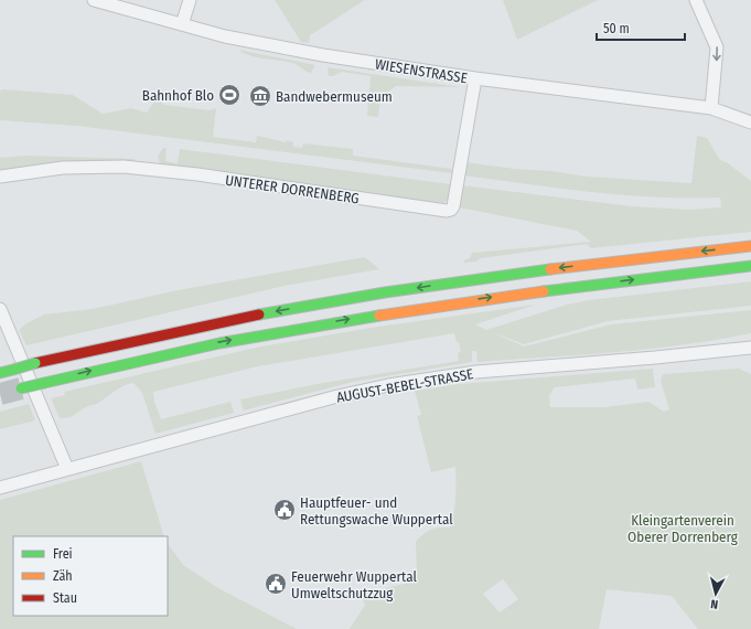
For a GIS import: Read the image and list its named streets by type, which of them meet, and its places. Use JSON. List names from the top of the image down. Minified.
{"streets":{"street":["WIESENSTRASSE","UNTERER DORRENBERG","AUGUST-BEBEL-STRASSE"]},"crossings":[["WIESENSTRASSE","UNTERER DORRENBERG"]],"parks":["Kleingartenverein Oberer Dorrenberg"],"places":{"sports":["Bahnhof Blo"],"museum":["Bandwebermuseum"],"public building":["Hauptfeuer- und Rettungswache Wuppertal","Feuerwehr Wuppertal Umweltschutzzug"]},"legend":["Frei","Zäh","Stau"],"scale_bar":"50 m","north":"bottom"}
